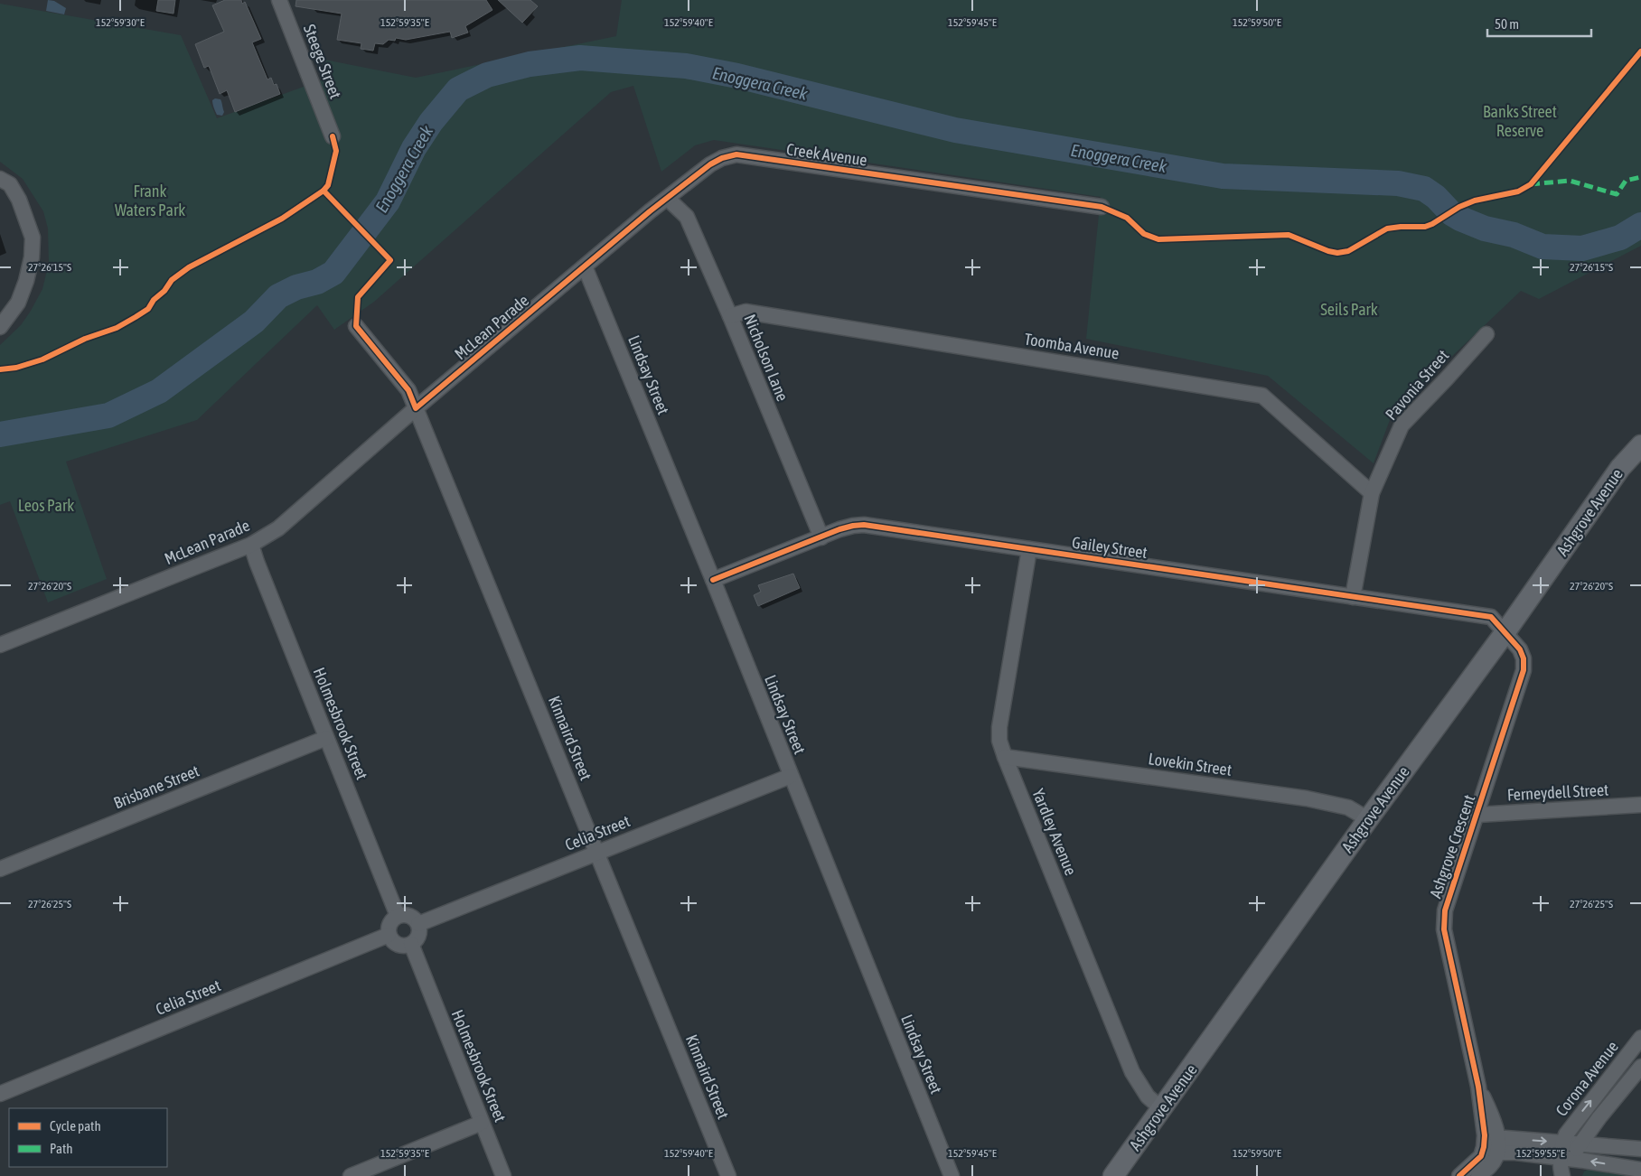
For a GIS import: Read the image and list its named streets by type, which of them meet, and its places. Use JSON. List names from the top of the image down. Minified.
{"streets":{"main road":["Ashgrove Avenue"],"street":["Steege Street","Creek Avenue","McLean Parade","Toomba Avenue","Nicholson Lane","Lindsay Street","Pavonia Street","Gailey Street","Holmesbrook Street","Kinnaird Street","Lovekin Street","Brisbane Street","Ferneydell Street","Yardley Avenue","Celia Street","Ashgrove Crescent","Corona Avenue"]},"crossings":[["Creek Avenue","McLean Parade"],["Creek Avenue","Nicholson Lane"],["Creek Avenue","Lindsay Street"],["McLean Parade","Lindsay Street"],["McLean Parade","Holmesbrook Street"],["McLean Parade","Kinnaird Street"],["Toomba Avenue","Nicholson Lane"],["Toomba Avenue","Pavonia Street"],["Nicholson Lane","Gailey Street"],["Lindsay Street","Gailey Street"],["Lindsay Street","Celia Street"],["Pavonia Street","Gailey Street"],["Ashgrove Avenue","Gailey Street"],["Ashgrove Avenue","Lovekin Street"],["Ashgrove Avenue","Yardley Avenue"],["Ashgrove Avenue","Ashgrove Crescent"],["Gailey Street","Yardley Avenue"],["Gailey Street","Ashgrove Crescent"],["Holmesbrook Street","Brisbane Street"],["Holmesbrook Street","Celia Street"],["Kinnaird Street","Celia Street"],["Lovekin Street","Yardley Avenue"],["Ferneydell Street","Ashgrove Crescent"],["Ashgrove Crescent","Corona Avenue"]],"water":["Enoggera Creek"],"parks":["Banks Street Reserve","Frank Waters Park","Seils Park","Leos Park"],"legend":["Cycle path","Path"],"scale_bar":"50 m","coordinates":["152°59'30\"E","152°59'35\"E","152°59'40\"E","152°59'45\"E","152°59'50\"E","27°26'15\"S","27°26'20\"S","27°26'25\"S","152°59'55\"E"]}
